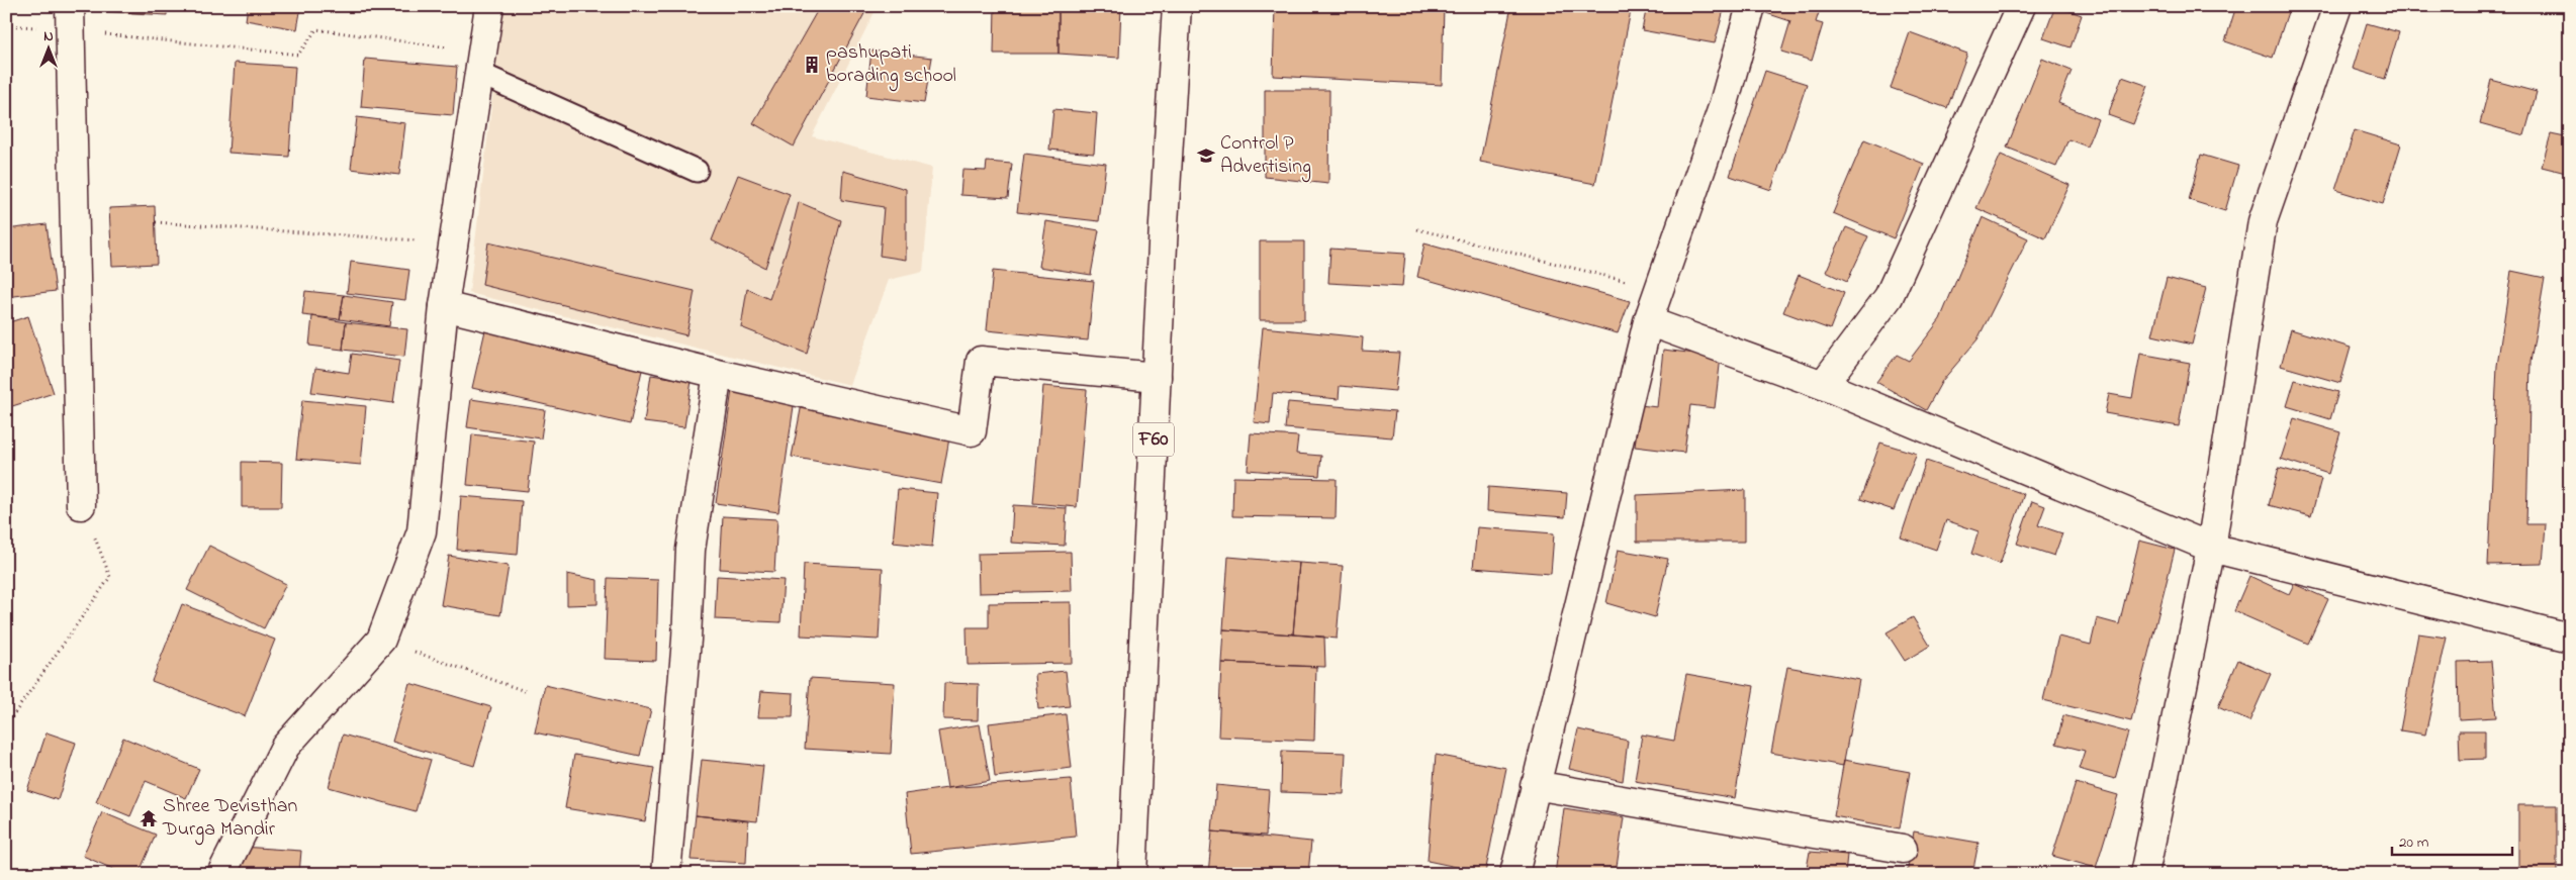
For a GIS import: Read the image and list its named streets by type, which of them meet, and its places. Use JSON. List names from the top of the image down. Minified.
{"streets":{"street":["F60"]},"places":{"building":["pashupati borading school"],"school or university":["Control P Advertising"],"temple":["Shree Devisthan Durga Mandir"]},"scale_bar":"20 m","north":"top"}
